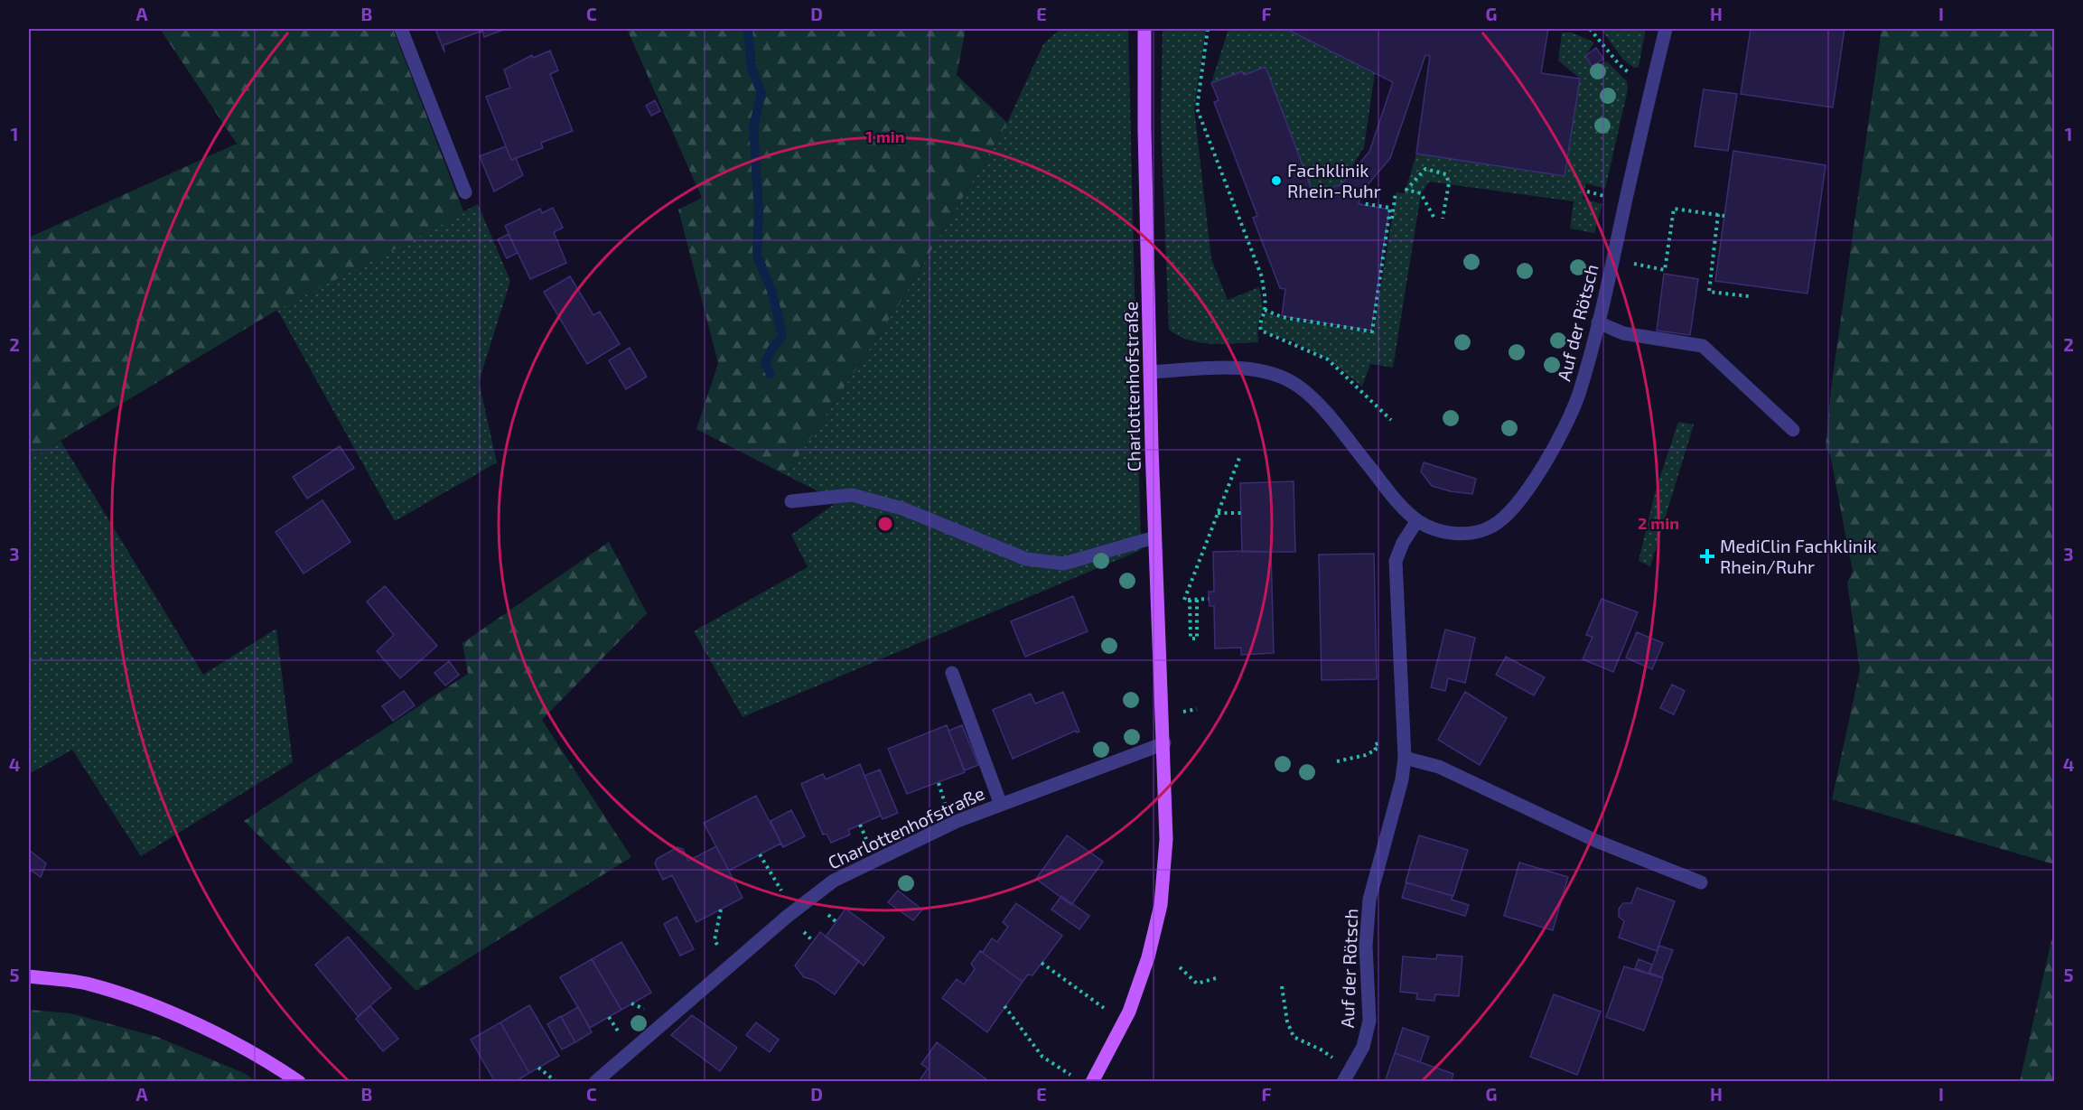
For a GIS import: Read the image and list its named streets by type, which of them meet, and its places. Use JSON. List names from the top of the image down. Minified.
{"streets":{"main road":["Charlottenhofstraße"],"street":["Auf der Rötsch"]},"crossings":[["Auf der Rötsch","Charlottenhofstraße"]],"places":{"other":["Fachklinik Rhein-Ruhr"],"health":["MediClin Fachklinik Rhein/Ruhr"]},"grid":{"columns":["A","B","C","D","E","F","G","H","I"],"rows":["1","2","3","4","5"]},"rings":["1 min","2 min"]}
